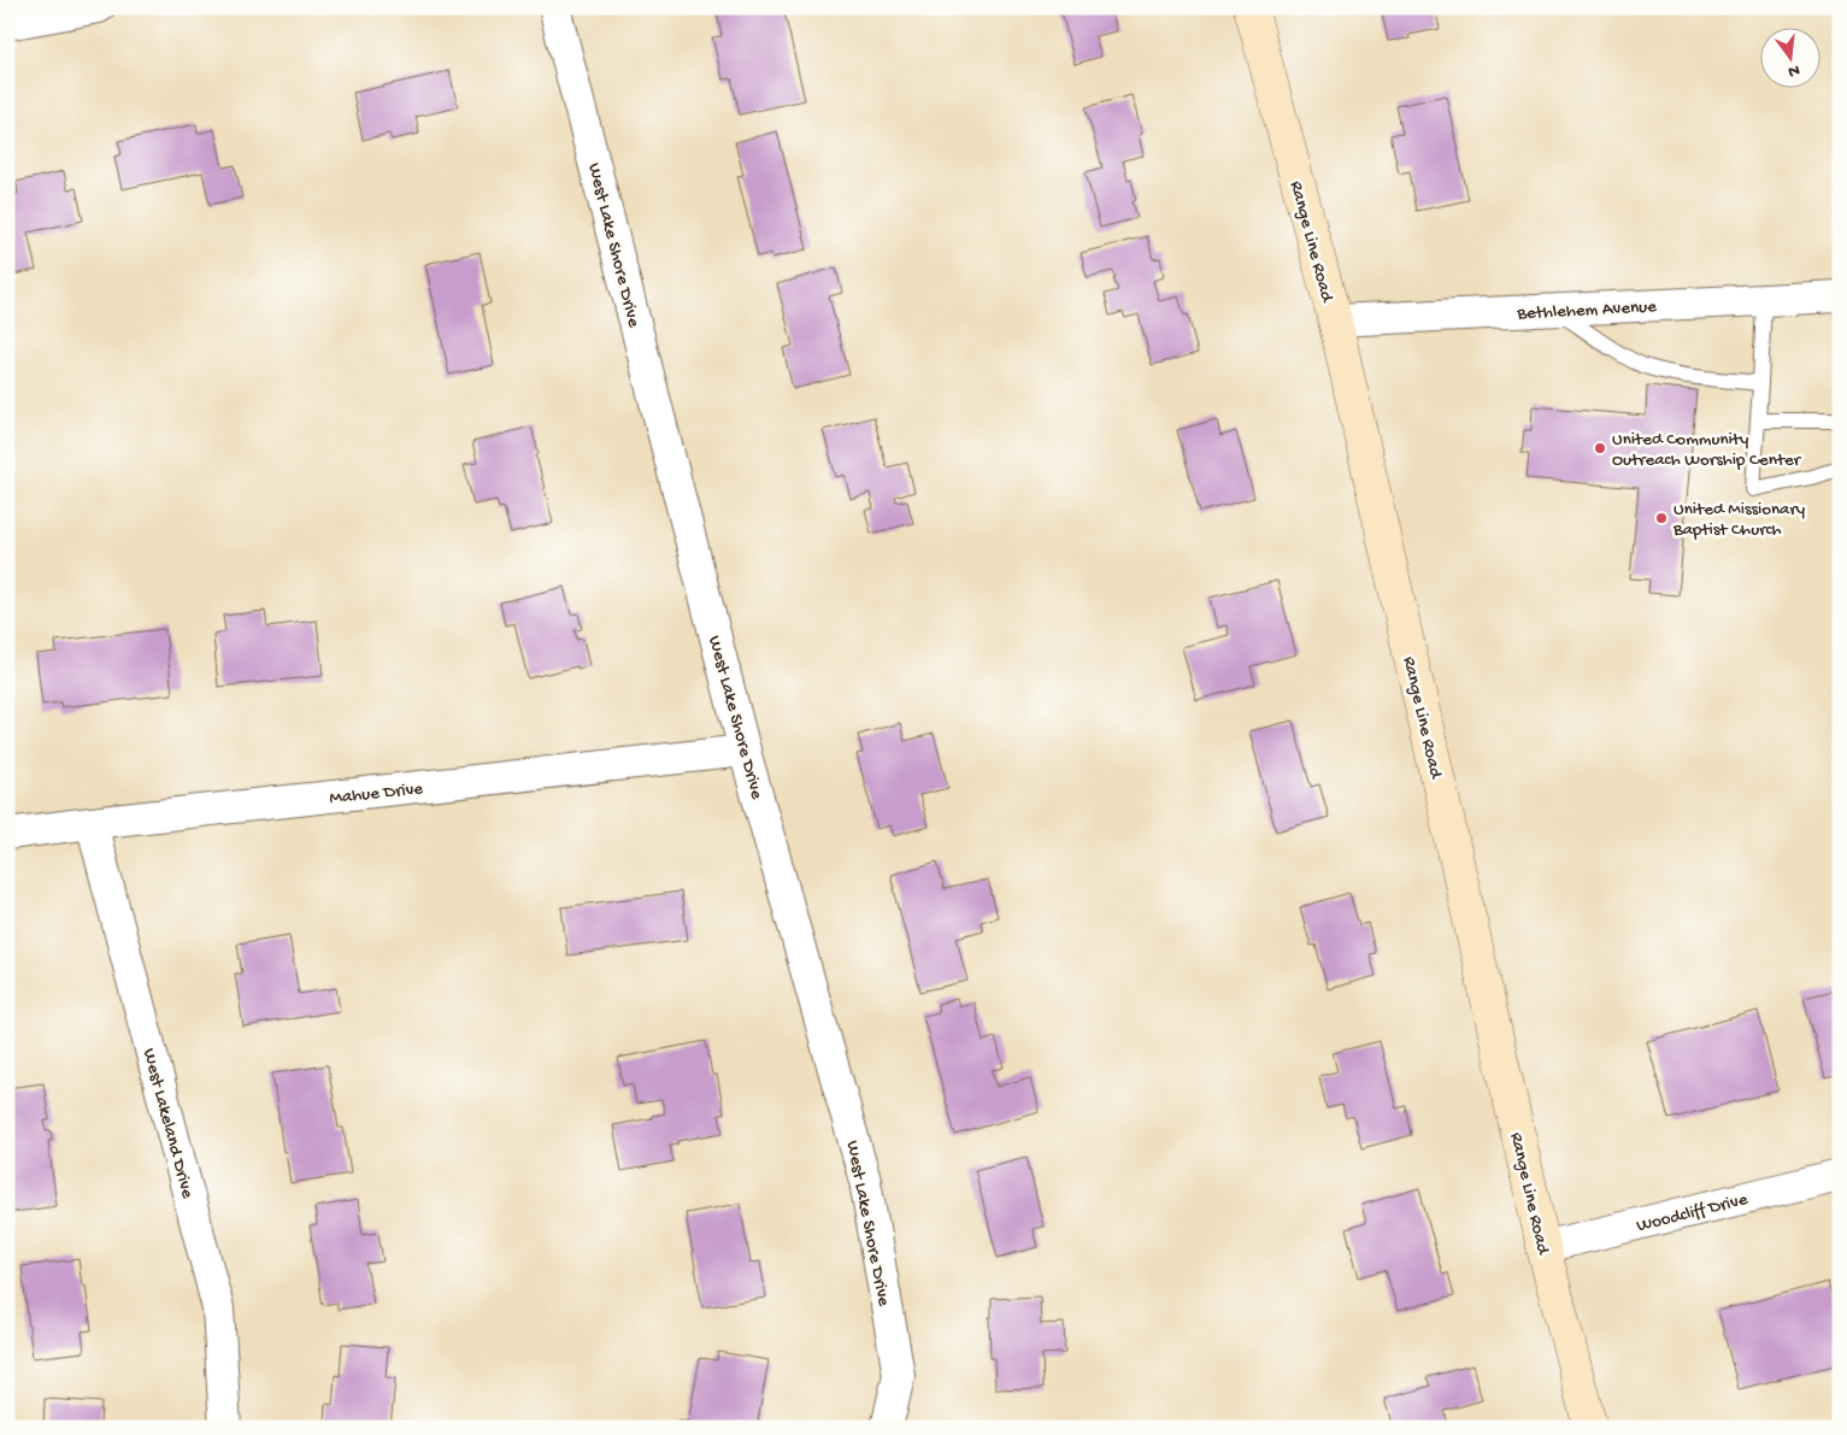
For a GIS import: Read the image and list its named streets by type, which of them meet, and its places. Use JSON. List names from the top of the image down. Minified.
{"streets":{"main road":["Range Line Road"],"street":["West Lake Shore Drive","Bethlehem Avenue","Mahue Drive","West Lakeland Drive","Woodcliff Drive"]},"crossings":[["Range Line Road","Bethlehem Avenue"],["Range Line Road","Woodcliff Drive"],["West Lake Shore Drive","Mahue Drive"],["Mahue Drive","West Lakeland Drive"]],"places":["United Community Outreach Worship Center","United Missionary Baptist Church"],"north":"bottom"}
